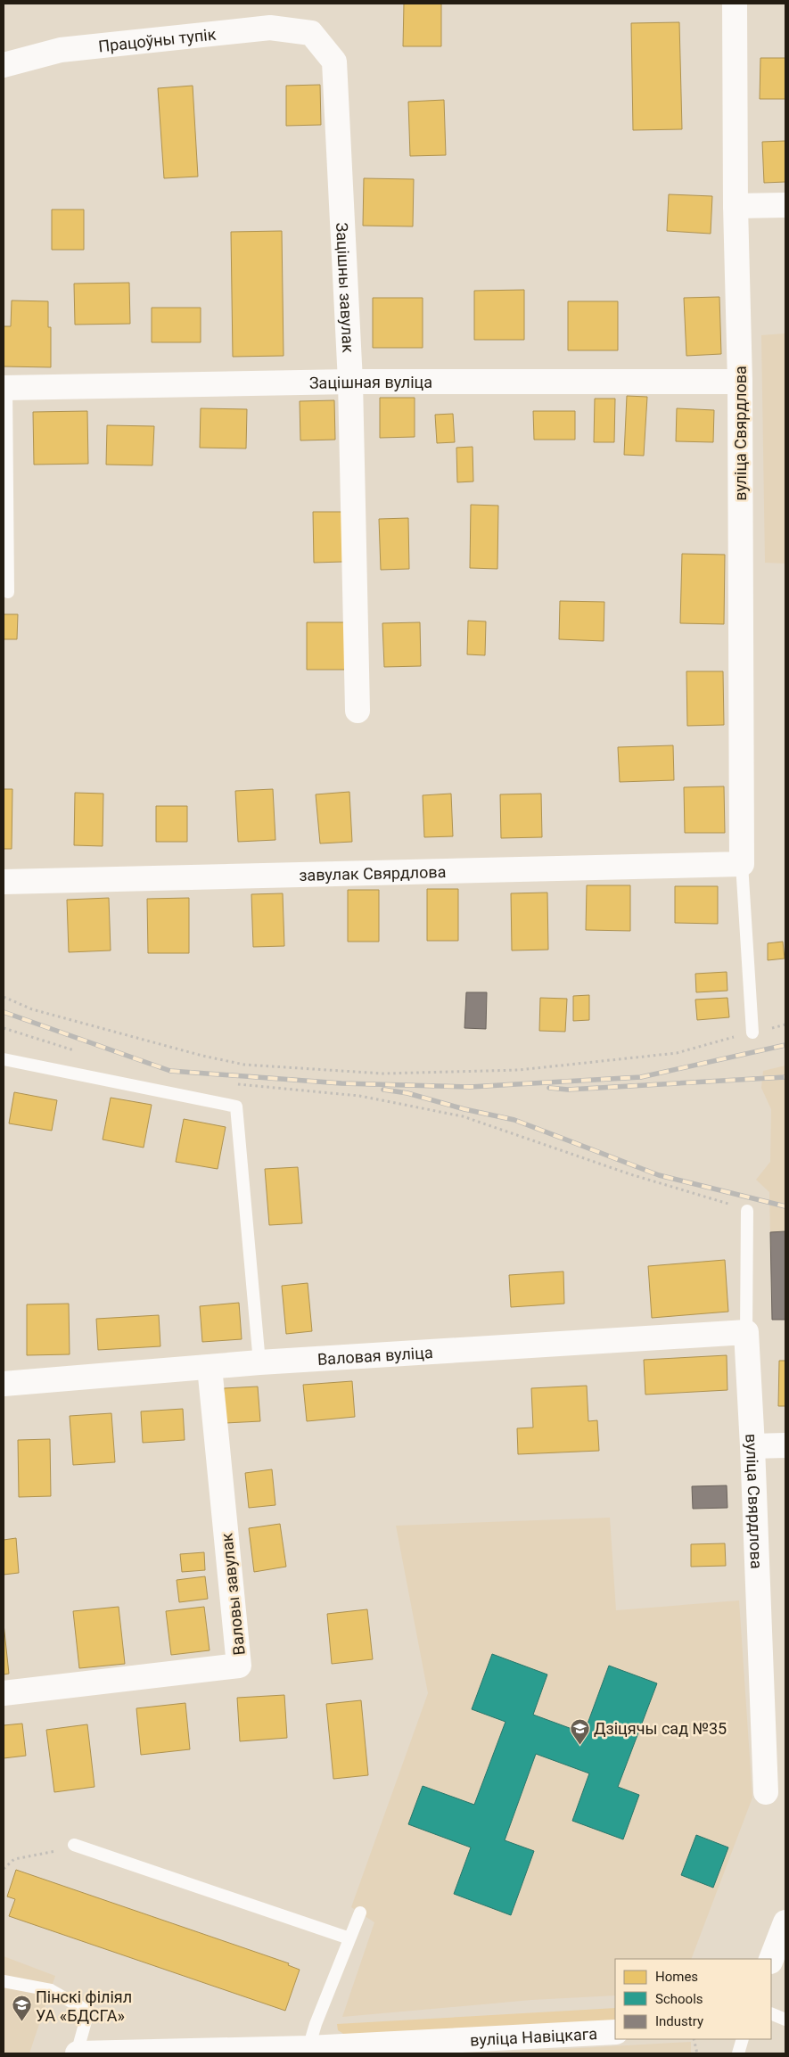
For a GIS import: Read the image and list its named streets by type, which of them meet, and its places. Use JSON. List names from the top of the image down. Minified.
{"streets":{"street":["Працоўны тупік","Зацішны завулак","Зацішная вуліца","вуліца Свярдлова","завулак Свярдлова","Валовая вуліца","Валовы завулак","вуліца Навіцкага"]},"crossings":[["Працоўны тупік","Зацішны завулак"],["Зацішны завулак","Зацішная вуліца"],["Зацішная вуліца","вуліца Свярдлова"],["вуліца Свярдлова","завулак Свярдлова"],["вуліца Свярдлова","Валовая вуліца"],["Валовая вуліца","Валовы завулак"]],"places":{"school or university":["Дзіцячы сад №35","Пінскі філіял УА «БДСГА»"]},"legend":["Homes","Schools","Industry"]}
